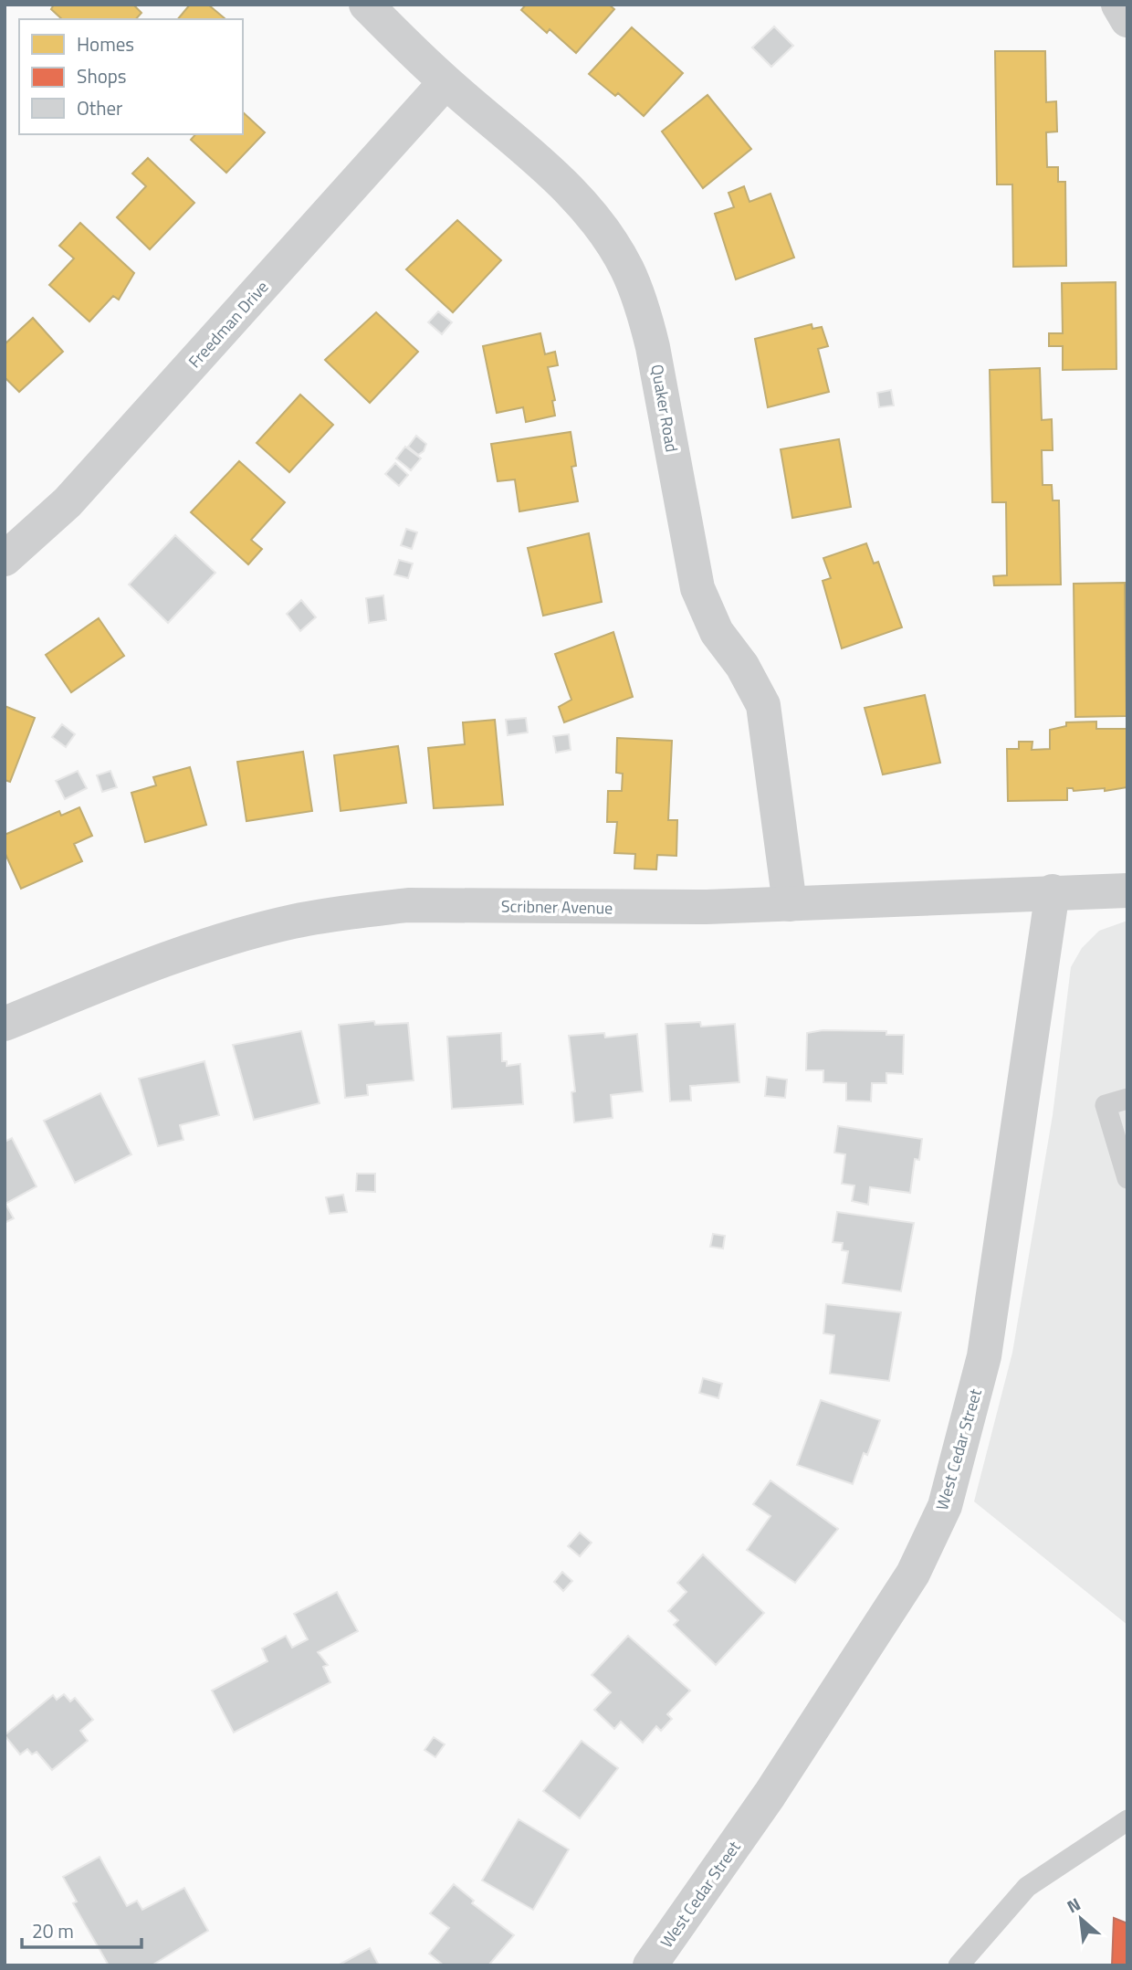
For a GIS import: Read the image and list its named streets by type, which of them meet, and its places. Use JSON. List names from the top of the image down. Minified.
{"streets":{"street":["Freedman Drive","Quaker Road","Scribner Avenue","West Cedar Street"]},"crossings":[["Freedman Drive","Quaker Road"],["Quaker Road","Scribner Avenue"],["Scribner Avenue","West Cedar Street"]],"legend":["Homes","Shops","Other"],"scale_bar":"20 m","north":"top left"}
